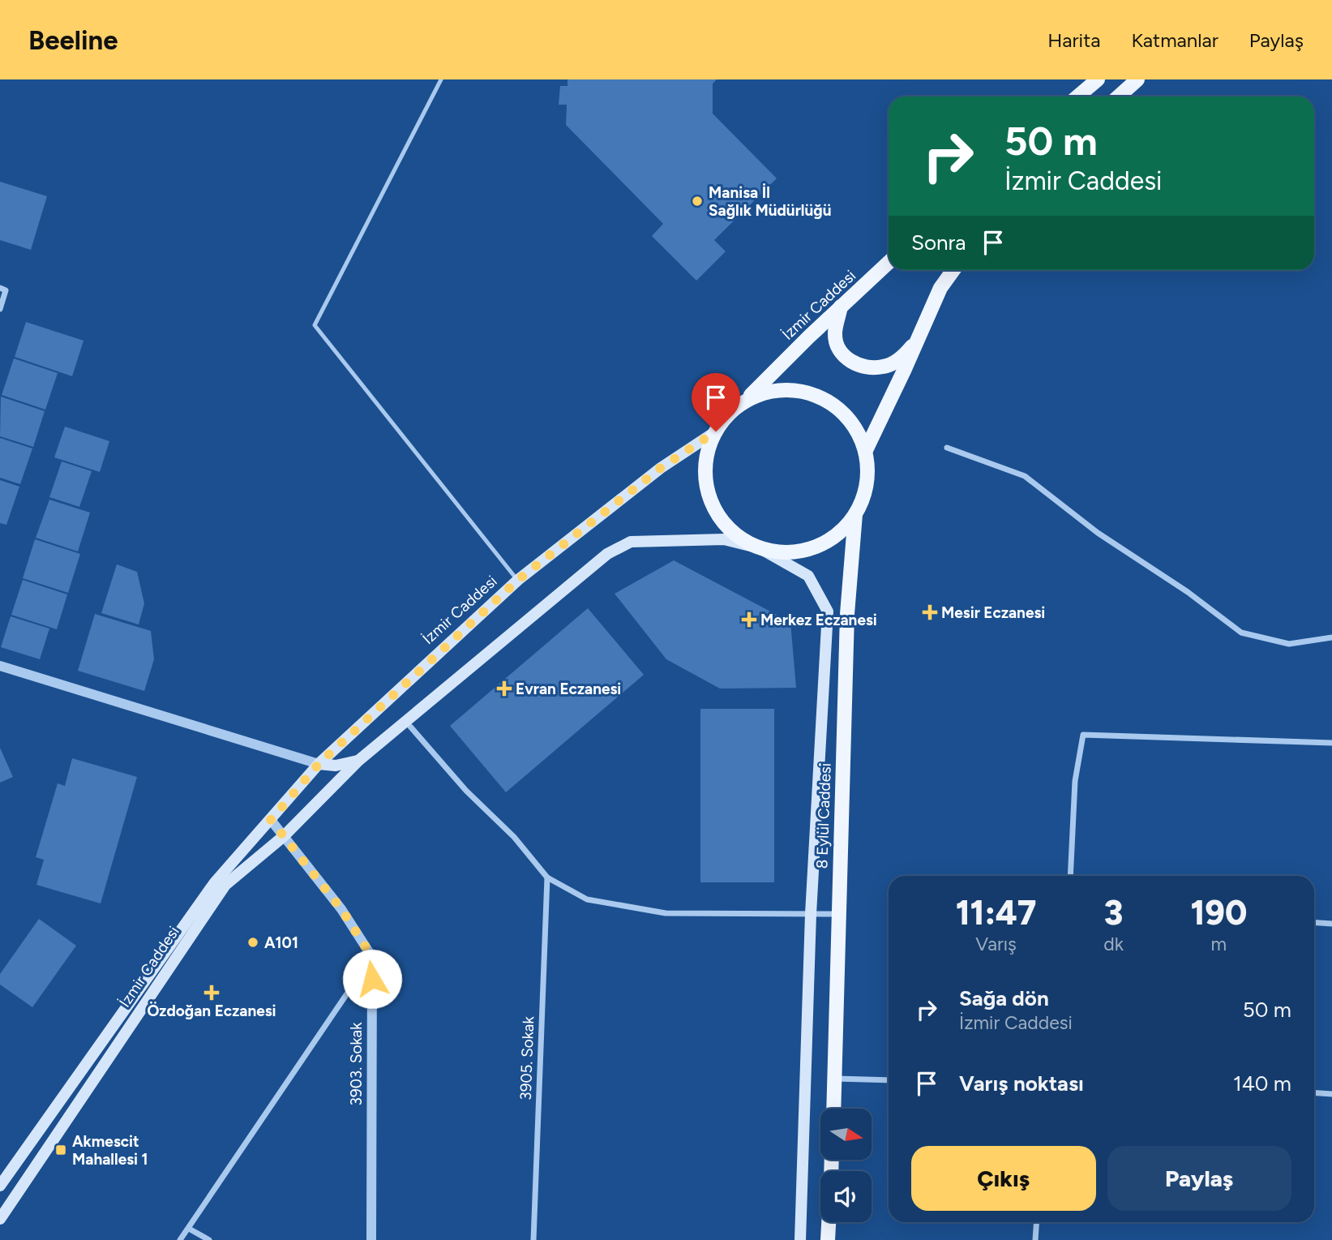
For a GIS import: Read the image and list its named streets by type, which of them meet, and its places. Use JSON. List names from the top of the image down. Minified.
{"streets":{"main road":["İzmir Caddesi","8 Eylül Caddesi"],"street":["3905. Sokak","3903. Sokak"]},"crossings":[["İzmir Caddesi","8 Eylül Caddesi"]],"places":{"other":["Manisa İl Sağlık Müdürlüğü","A101"],"health":["Mesir Eczanesi","Merkez Eczanesi","Evran Eczanesi","Özdoğan Eczanesi"],"transit":["Akmescit Mahallesi 1"]},"north":"right","page":{"header":"Beeline","nav":["Harita","Katmanlar","Paylaş"],"turn":["50 m","İzmir Caddesi"],"then":"Sonra","eta":["11:47","Varış","3","dk","190","m"],"list":[{"name":"Sağa dön","note":"İzmir Caddesi","value":"50 m"},{"name":"Varış noktası","value":"140 m"}],"buttons":["Çıkış","Paylaş"]}}
